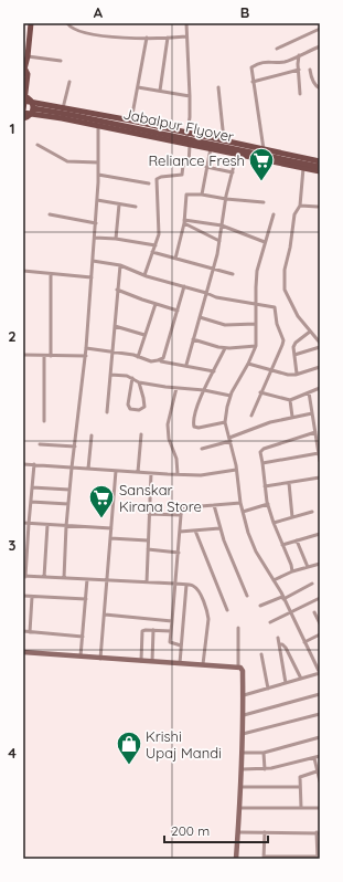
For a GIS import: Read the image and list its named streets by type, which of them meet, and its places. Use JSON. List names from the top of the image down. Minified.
{"streets":{"main road":["Jabalpur Flyover"]},"places":{"supermarket":["Reliance Fresh","Sanskar Kirana Store"],"shop":["Krishi Upaj Mandi"]},"scale_bar":"200 m","grid":{"columns":["A","B"],"rows":["1","2","3","4"]}}
